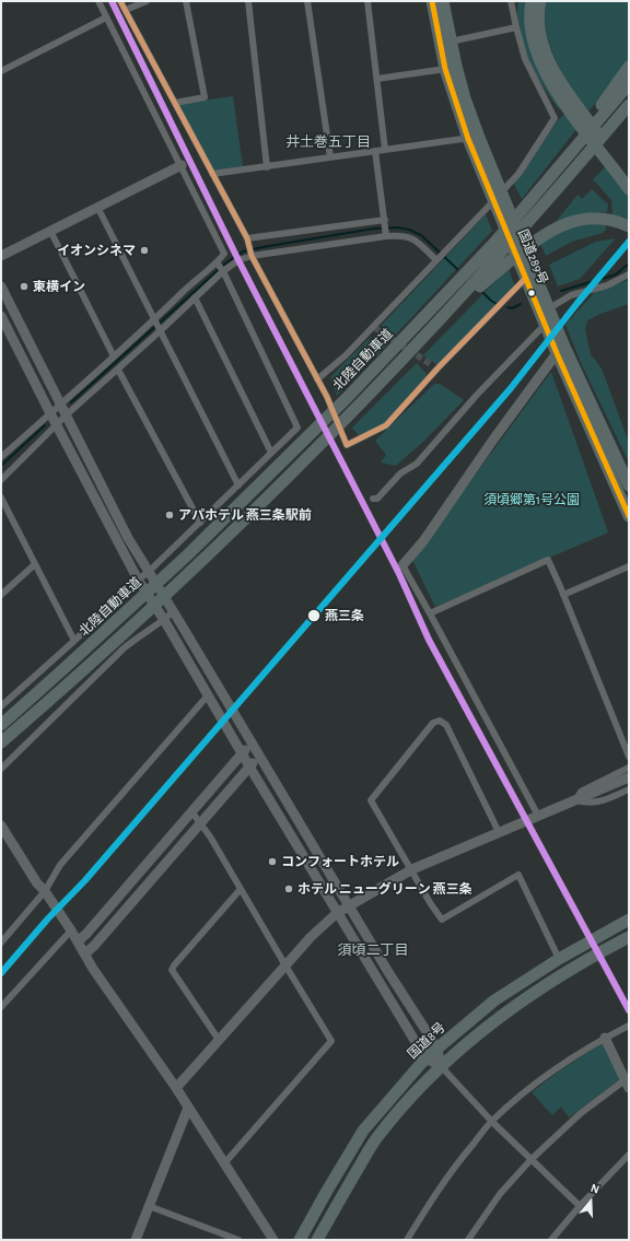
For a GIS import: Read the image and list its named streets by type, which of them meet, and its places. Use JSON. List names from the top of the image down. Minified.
{"streets":{"highway":["国道289号","北陸自動車道","国道8号"]},"districts":["井土巻五丁目","須頃二丁目"],"parks":["須頃郷第1号公園"],"places":["イオンシネマ","東横イン","アパホテル 燕三条駅前","燕三条","コンフォートホテル","ホテル ニューグリーン 燕三条"],"north":"top"}
